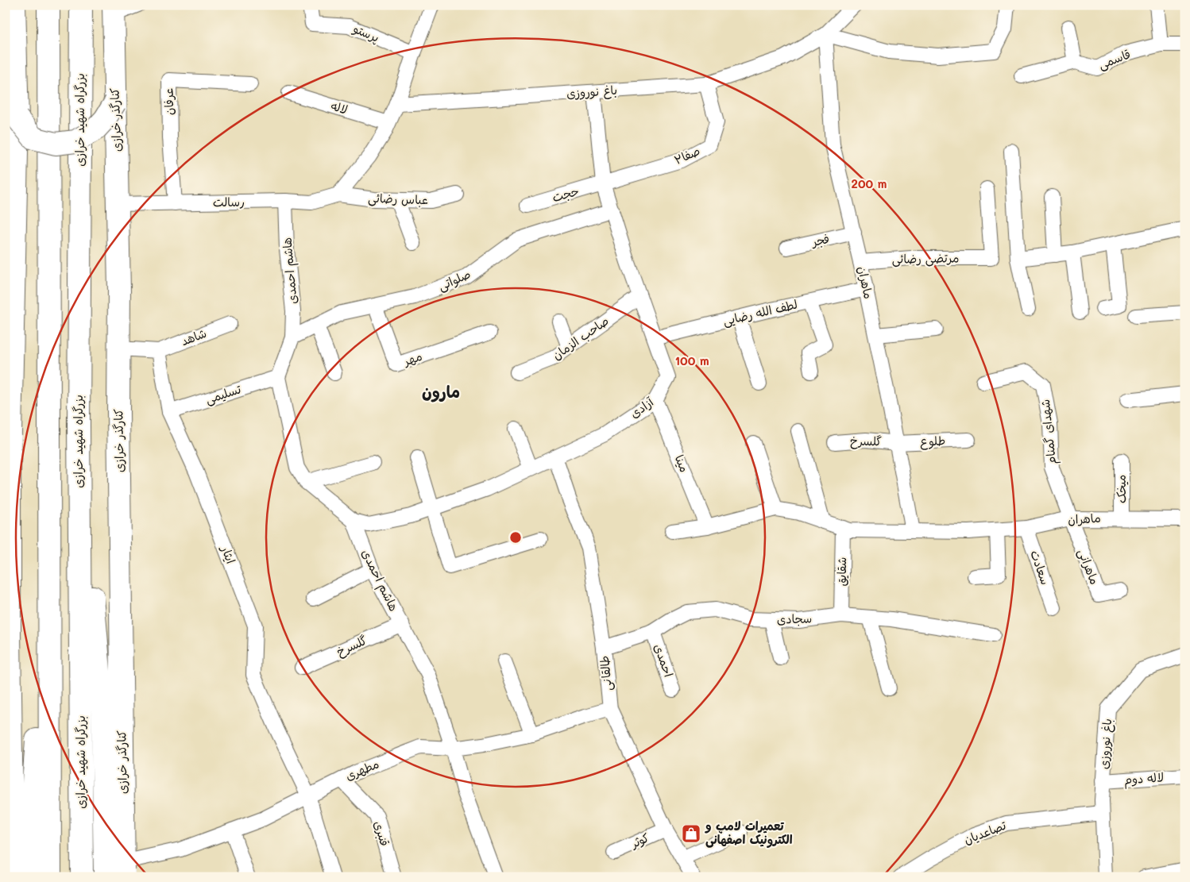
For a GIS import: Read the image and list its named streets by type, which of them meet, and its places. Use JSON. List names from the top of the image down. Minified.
{"streets":{"main road":["بزرگراه شهید خرازی","کنارگذر خرازی"],"street":["پرستو","قاسمی","باغ نوروزی","عرفان","لاله","صفا۲","حجت","عباس رضائی","رسالت","فجر","مرتضی رضائی","هاشم احمدی","صلواتی","ماهران","لطف الله رضایی","شاهد","صاحب الزمان","مهر","تسلیمی","آزادی","شهدای گمنام","گلسرخ","طلوع","مینا","میخک","ایثار","ماهرانی","سعادت","شقایق","سجادی","احمدی","طالقانی","مطهری","لاله دوم","تصاعدیان","قنبری","کوثر"]},"crossings":[["باغ نوروزی","صفا۲"],["باغ نوروزی","ماهران"],["باغ نوروزی","آزادی"],["باغ نوروزی","لاله دوم"],["باغ نوروزی","تصاعدیان"],["عرفان","رسالت"],["کنارگذر خرازی","رسالت"],["کنارگذر خرازی","مطهری"],["صفا۲","حجت"],["صفا۲","آزادی"],["حجت","آزادی"],["عباس رضائی","رسالت"],["رسالت","هاشم احمدی"],["فجر","ماهران"],["مرتضی رضائی","ماهران"],["هاشم احمدی","صلواتی"],["هاشم احمدی","تسلیمی"],["هاشم احمدی","آزادی"],["هاشم احمدی","گلسرخ"],["هاشم احمدی","مطهری"],["صلواتی","مهر"],["صلواتی","آزادی"],["ماهران","لطف الله رضایی"],["ماهران","شهدای گمنام"],["ماهران","گلسرخ"],["ماهران","طلوع"],["ماهران","مینا"],["ماهران","میخک"],["ماهران","ماهرانی"],["ماهران","سعادت"],["ماهران","شقایق"],["لطف الله رضایی","آزادی"],["شاهد","ایثار"],["صاحب الزمان","آزادی"],["تسلیمی","ایثار"],["آزادی","مینا"],["آزادی","طالقانی"],["شهدای گمنام","ماهرانی"],["گلسرخ","طلوع"],["ایثار","مطهری"],["شقایق","سجادی"],["سجادی","احمدی"],["سجادی","طالقانی"],["طالقانی","مطهری"],["طالقانی","کوثر"],["مطهری","قنبری"]],"districts":["مارون"],"places":{"shop":["تعمیرات لامپ و الکترونیک اصفهانی"]},"rings":["200 m","100 m"]}
